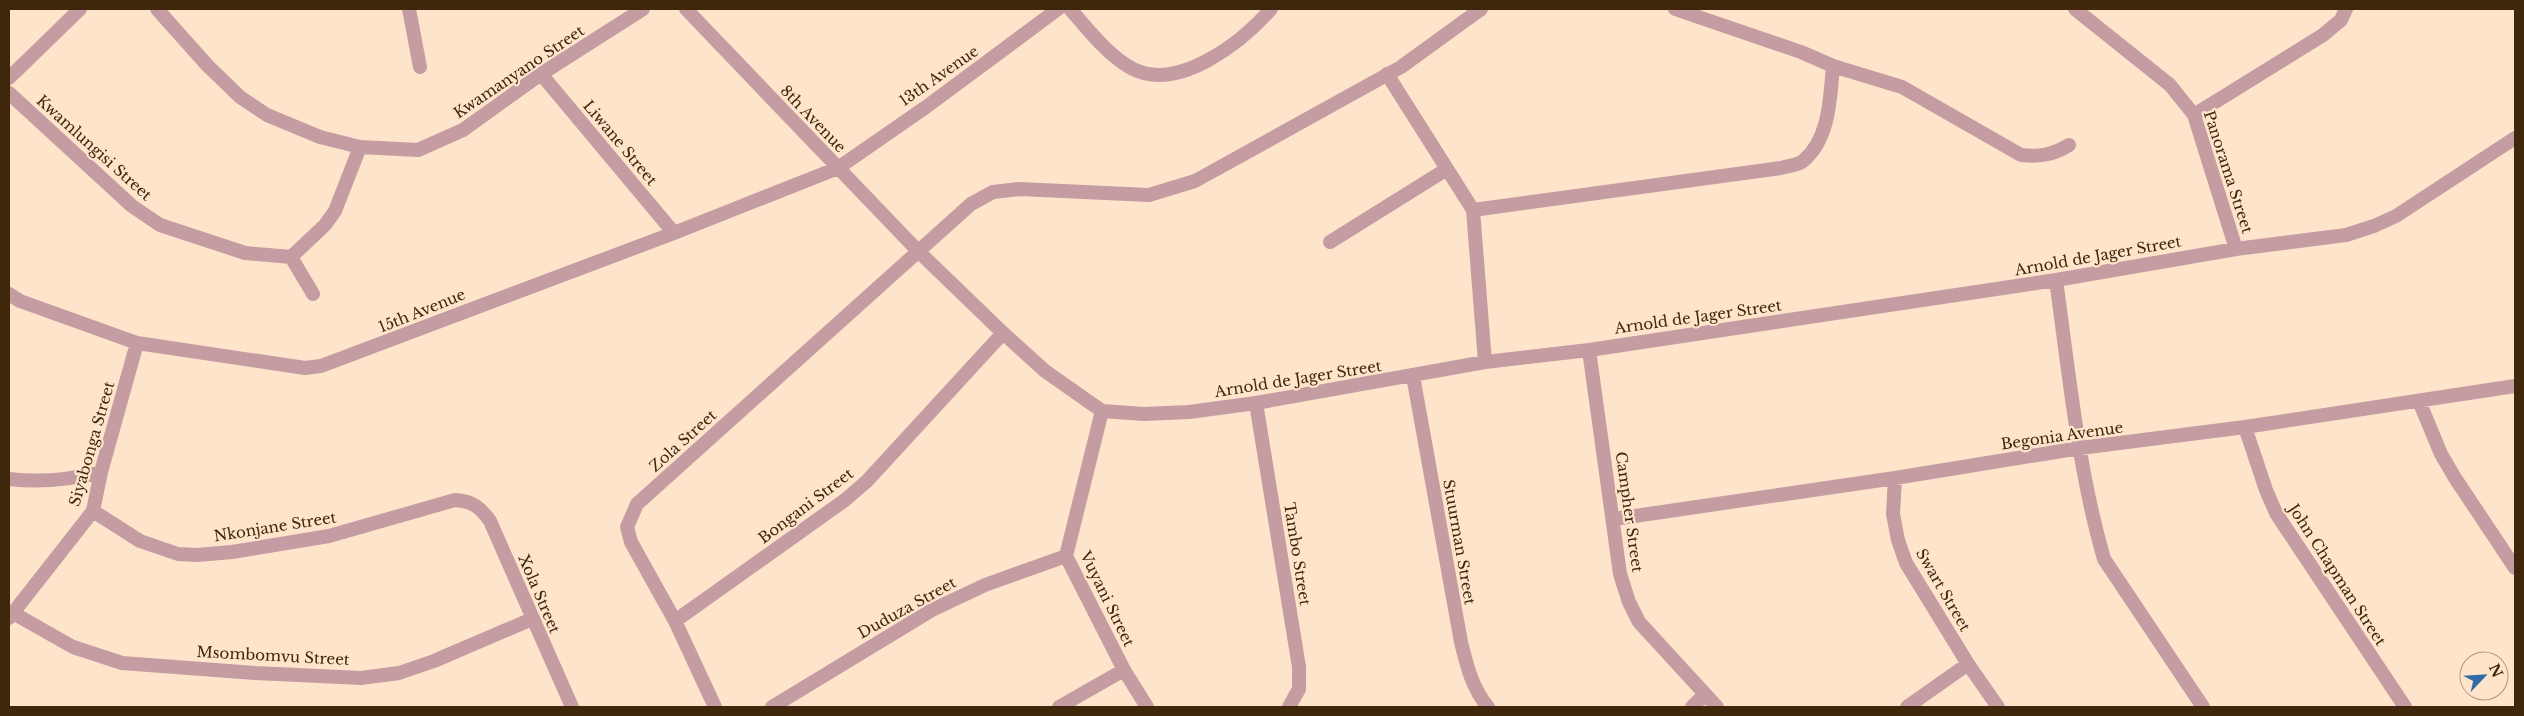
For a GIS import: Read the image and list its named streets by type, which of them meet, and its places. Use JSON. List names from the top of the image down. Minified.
{"streets":{"street":["Kwamanyano Street","13th Avenue","8th Avenue","Liwane Street","Kwamlungisi Street","Panorama Street","Arnold de Jager Street","15th Avenue","Begonia Avenue","Zola Street","Siyabonga Street","Bongani Street","Campher Street","Nkonjane Street","Stuurman Street","Tambo Street","John Chapman Street","Swart Street","Xola Street","Vuyani Street","Duduza Street","Msombomvu Street"]},"crossings":[["Kwamanyano Street","Liwane Street"],["13th Avenue","8th Avenue"],["13th Avenue","15th Avenue"],["8th Avenue","15th Avenue"],["8th Avenue","Zola Street"],["Liwane Street","15th Avenue"],["Panorama Street","Arnold de Jager Street"],["Arnold de Jager Street","Campher Street"],["Arnold de Jager Street","Stuurman Street"],["Arnold de Jager Street","Tambo Street"],["Arnold de Jager Street","Vuyani Street"],["15th Avenue","Siyabonga Street"],["Begonia Avenue","Campher Street"],["Begonia Avenue","John Chapman Street"],["Begonia Avenue","Swart Street"],["Zola Street","Bongani Street"],["Siyabonga Street","Nkonjane Street"],["Siyabonga Street","Msombomvu Street"],["Nkonjane Street","Xola Street"],["Xola Street","Msombomvu Street"],["Vuyani Street","Duduza Street"]],"north":"top right"}
